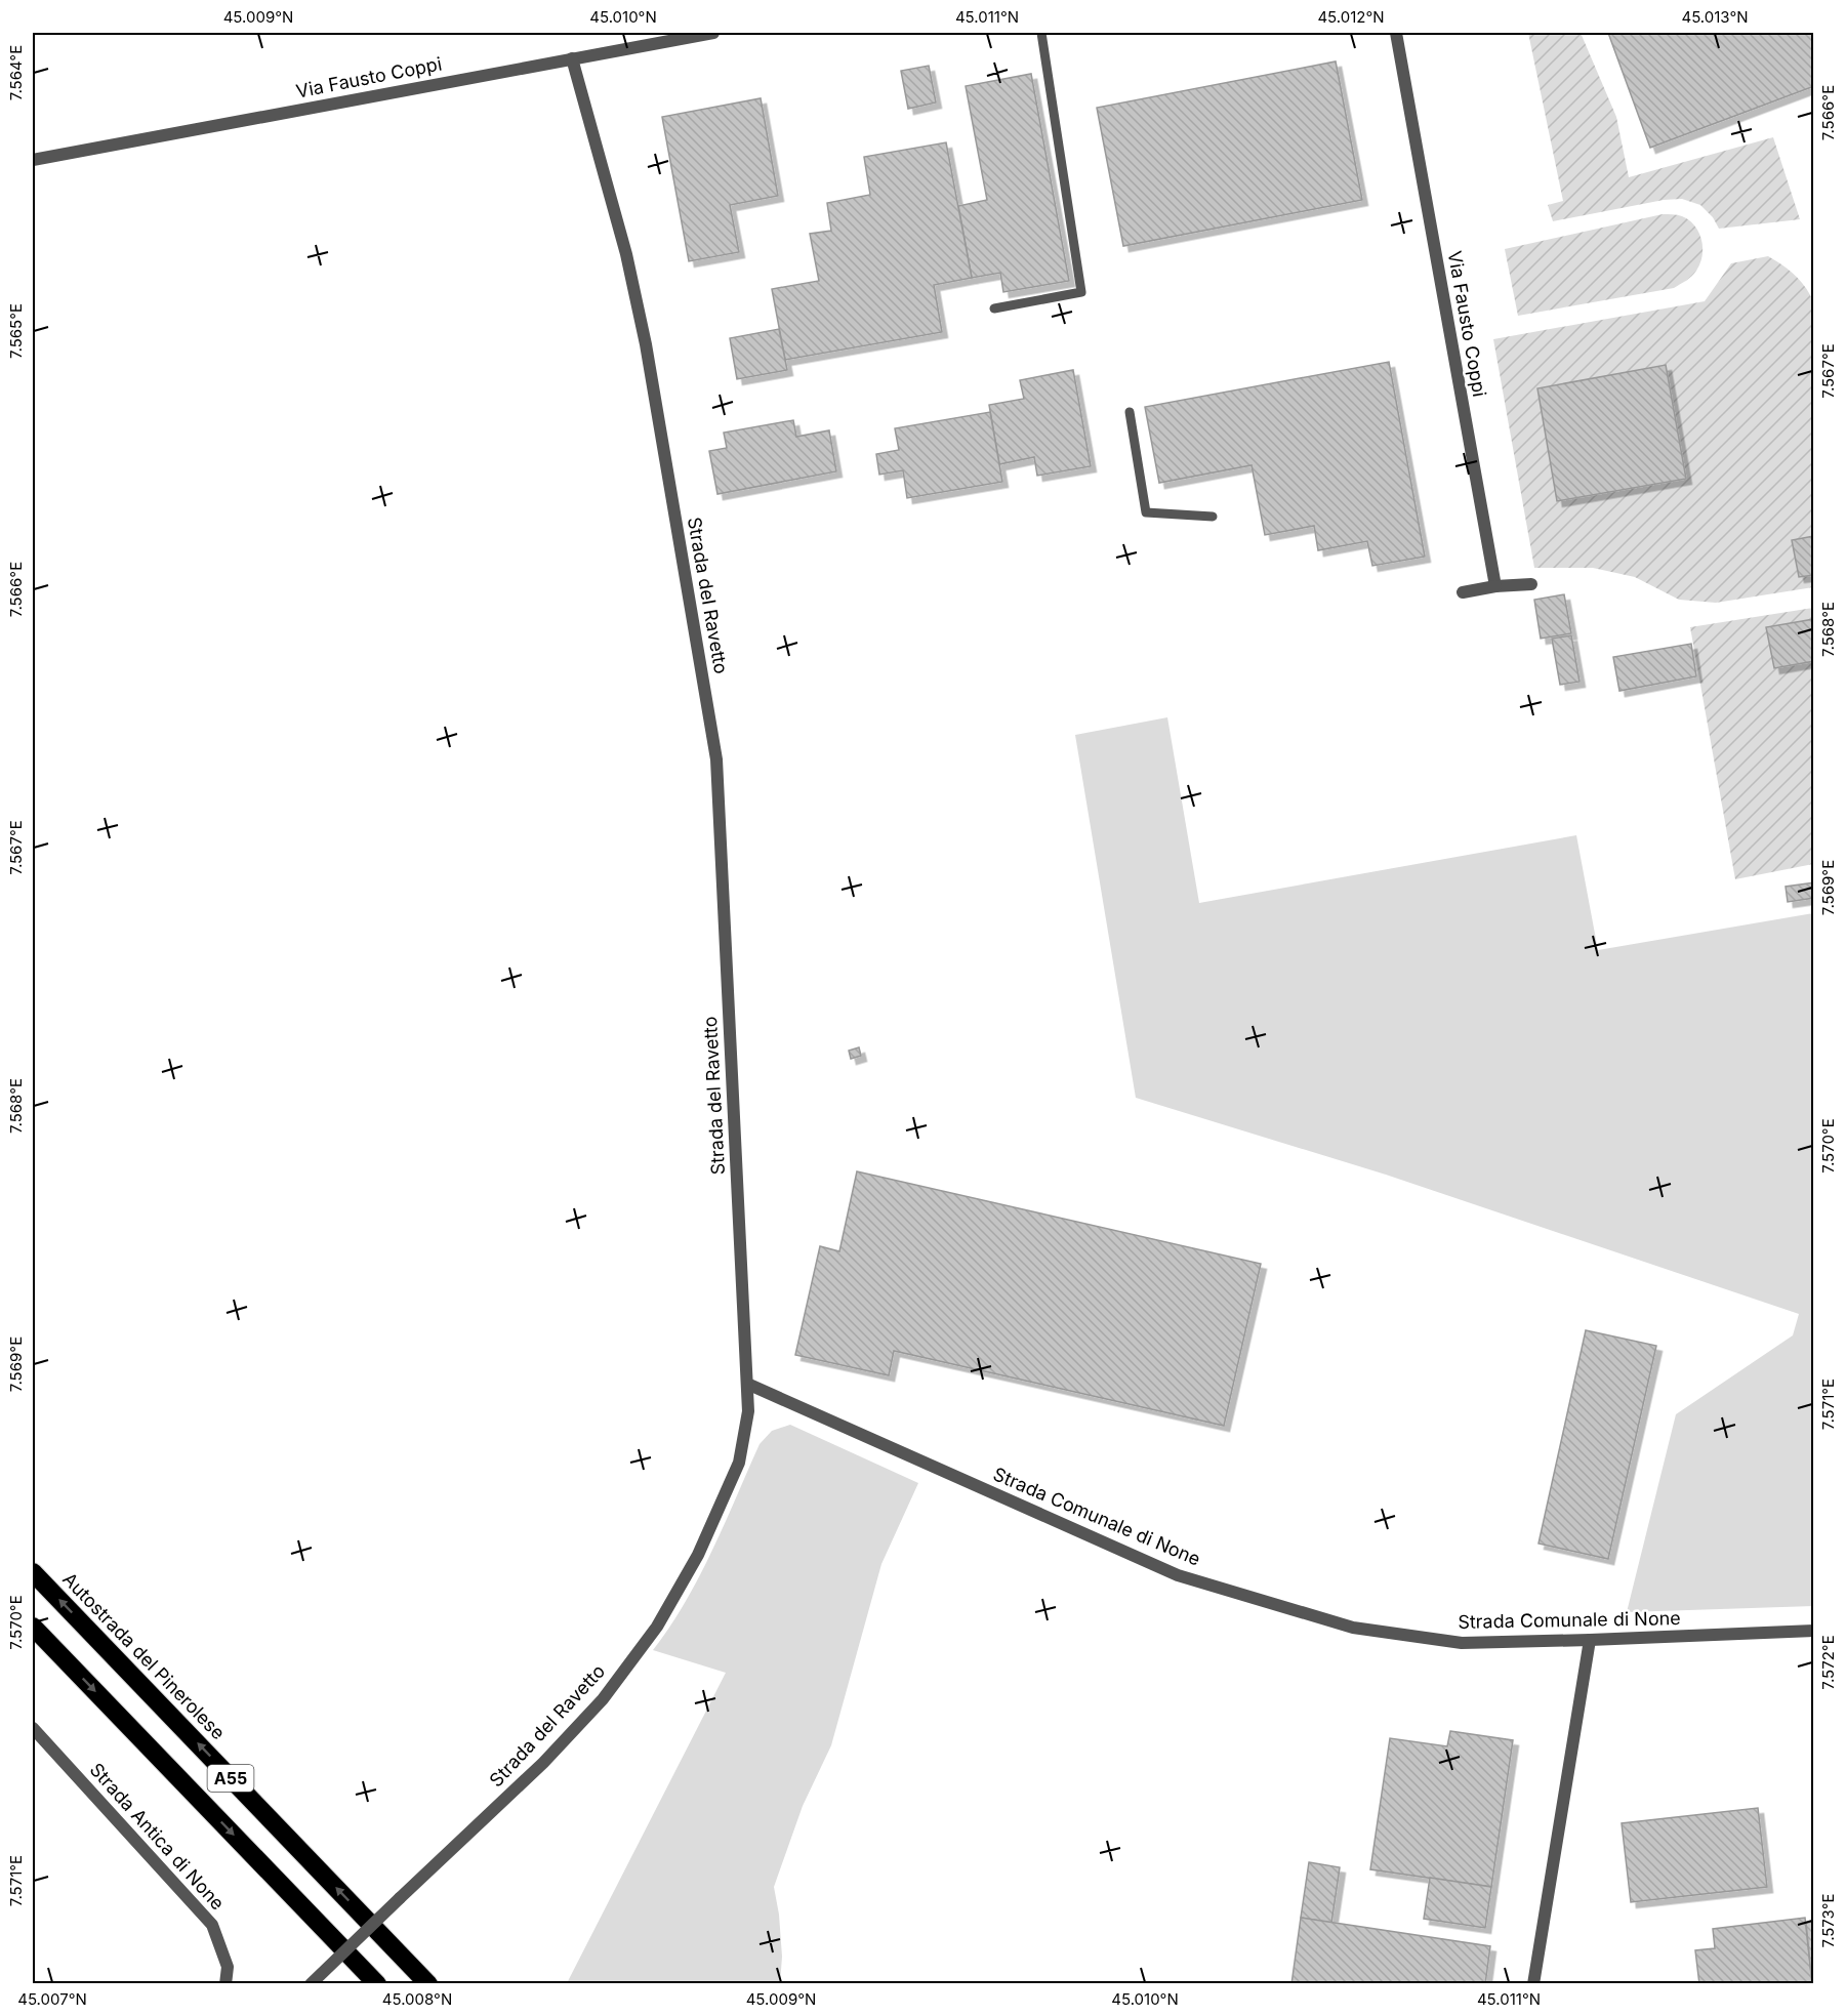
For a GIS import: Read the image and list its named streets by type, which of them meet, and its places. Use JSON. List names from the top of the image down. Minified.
{"streets":{"highway":["Autostrada del Pinerolese","A55"],"street":["Via Fausto Coppi","Strada del Ravetto","Strada Comunale di None","Strada Antica di None"]},"crossings":[["Via Fausto Coppi","Strada del Ravetto"],["Strada del Ravetto","Strada Comunale di None"]],"coordinates":["45.009°N","45.010°N","45.011°N","45.012°N","45.013°N","7.564°E","7.566°E","7.565°E","7.567°E","7.568°E","7.569°E","7.570°E","7.571°E","7.572°E","7.573°E","45.007°N","45.008°N"]}
